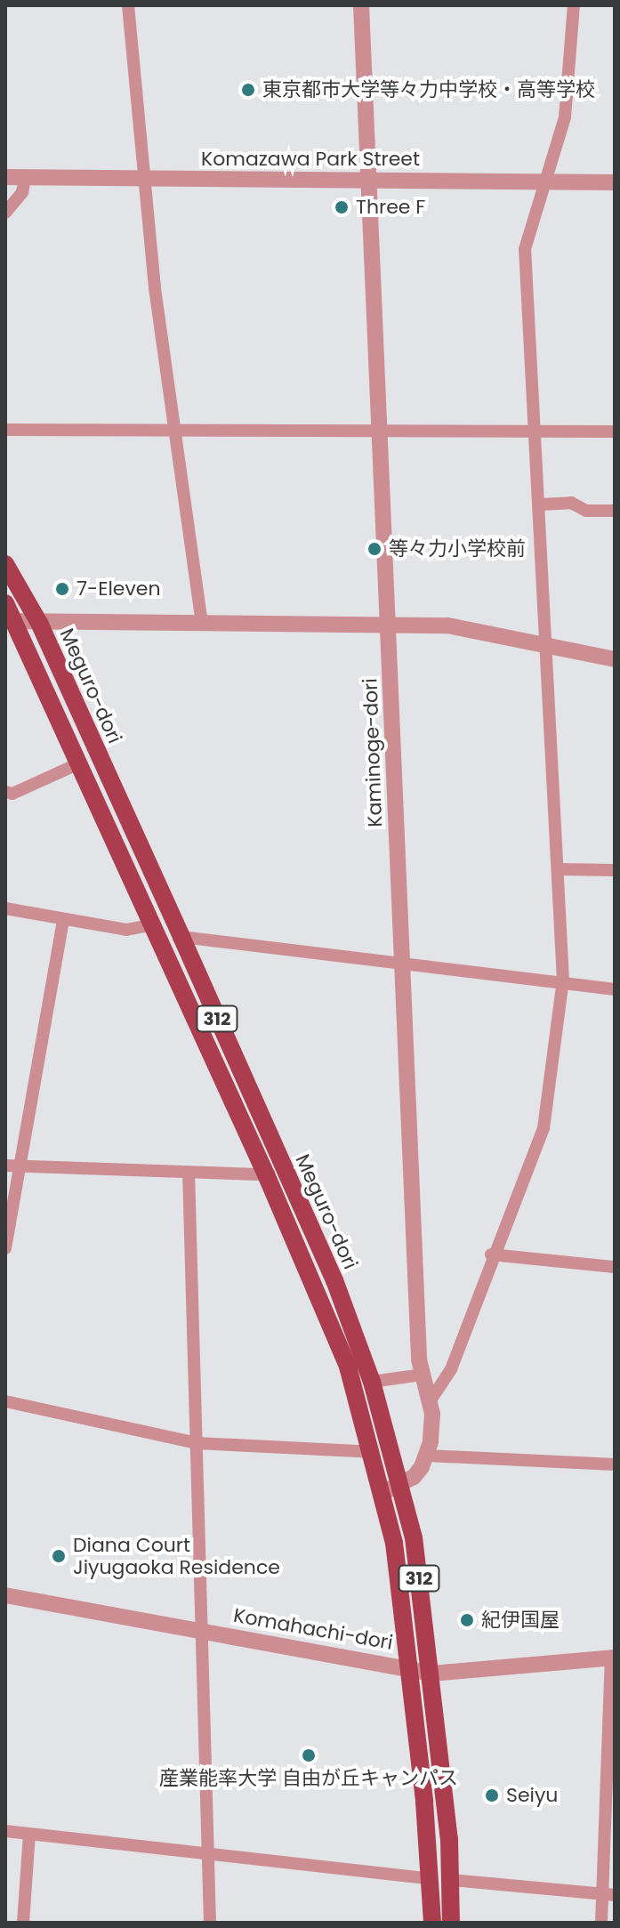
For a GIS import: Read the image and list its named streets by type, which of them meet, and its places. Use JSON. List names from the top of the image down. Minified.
{"streets":{"main road":["Meguro-dori","312"],"street":["Komazawa Park Street","Kaminoge-dori","Komahachi-dori"]},"crossings":[["Komazawa Park Street","Kaminoge-dori"],["Meguro-dori","Komahachi-dori"]],"places":["東京都市大学等々力中学校・高等学校","Three F","等々力小学校前","7-Eleven","Diana Court Jiyugaoka Residence","紀伊国屋","産業能率大学 自由が丘キャンパス","Seiyu"]}
